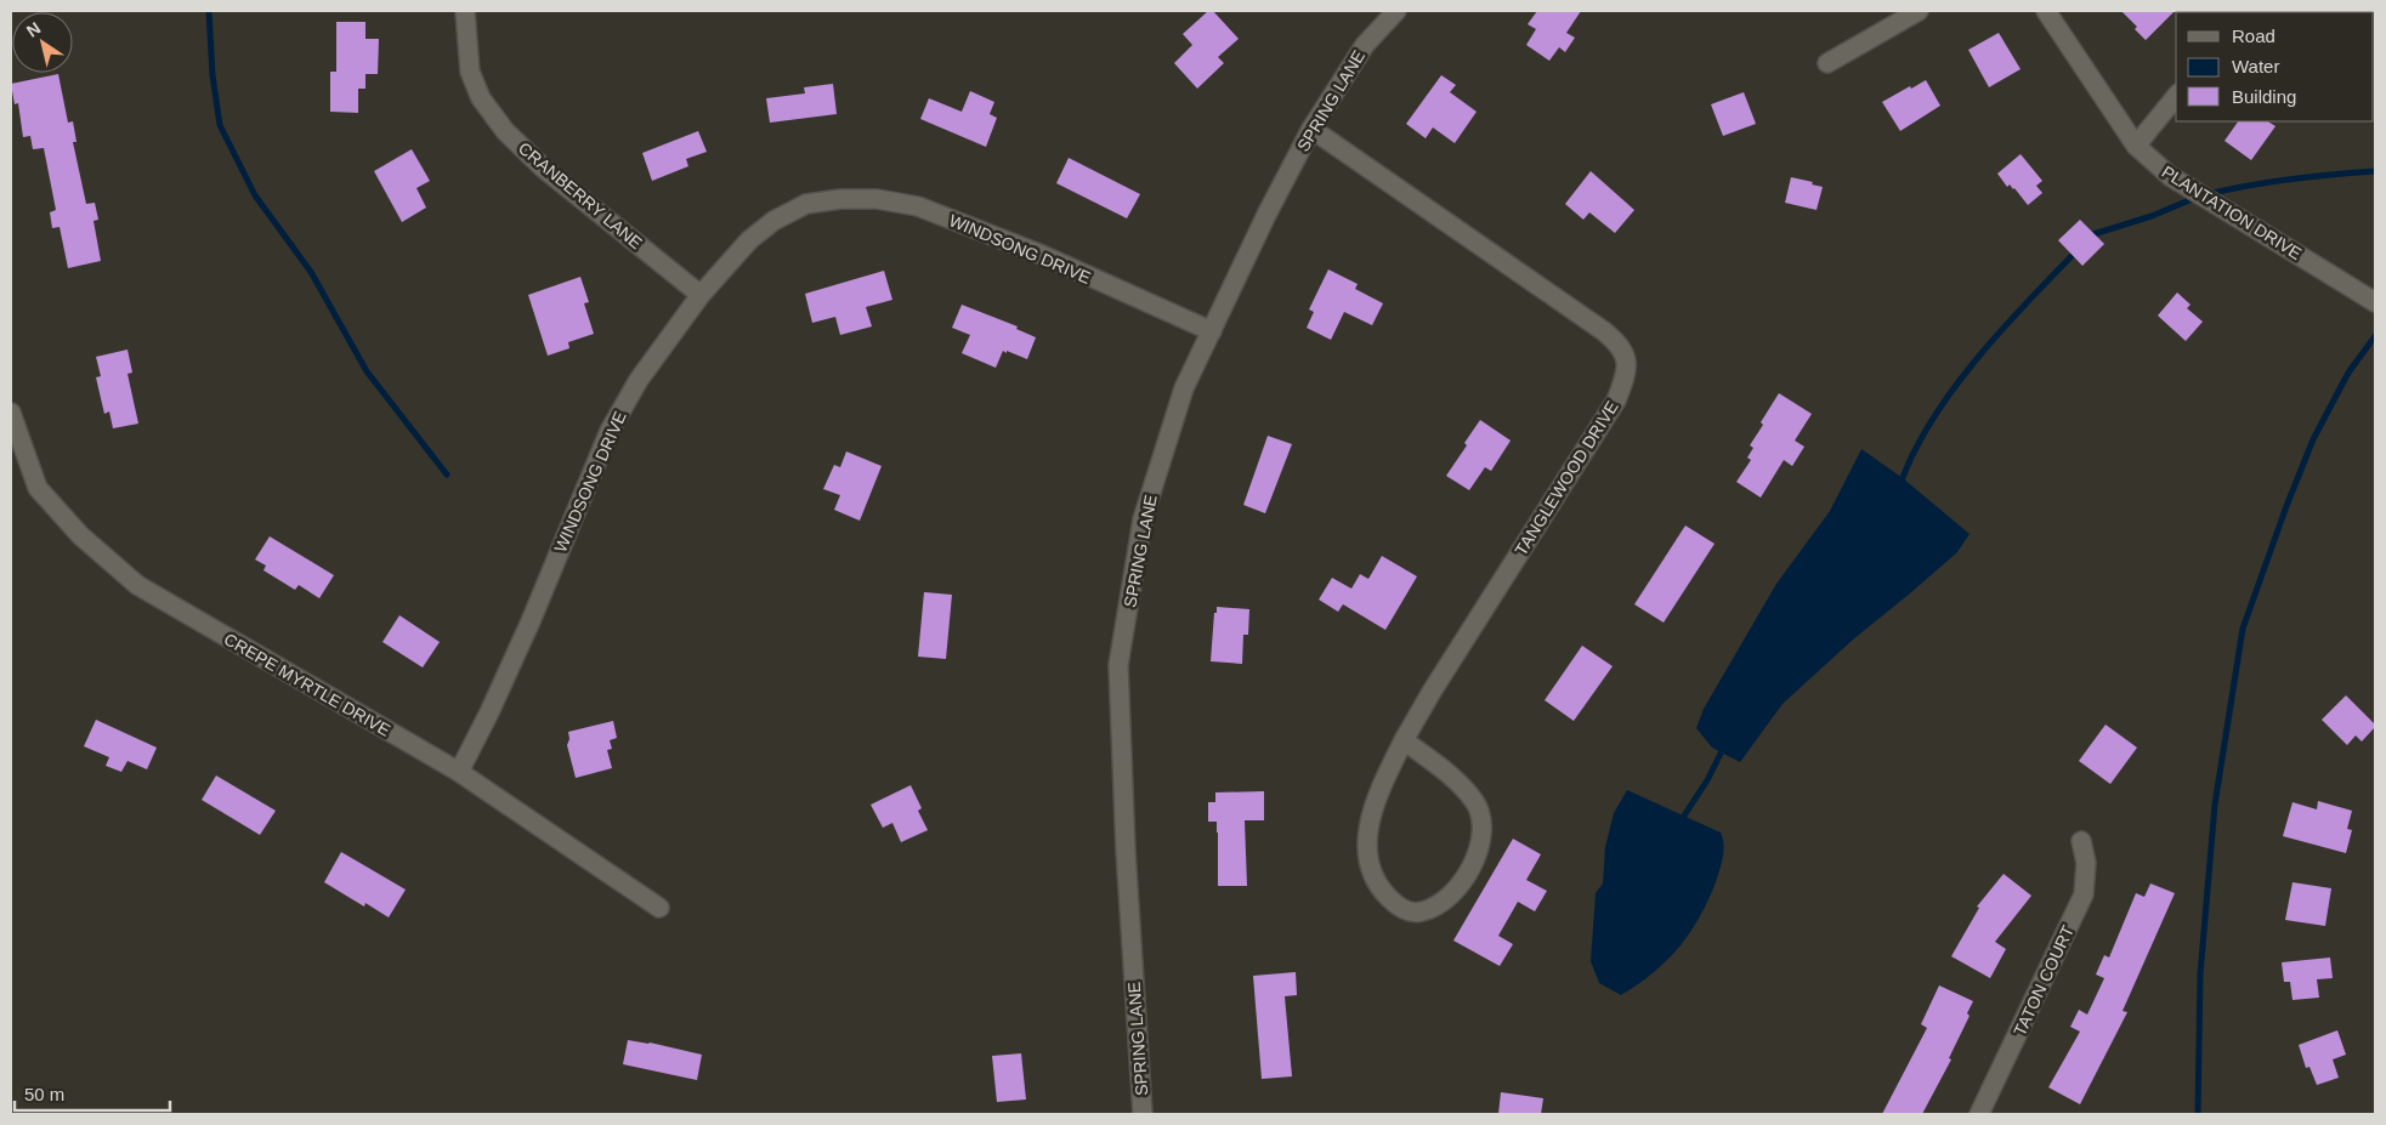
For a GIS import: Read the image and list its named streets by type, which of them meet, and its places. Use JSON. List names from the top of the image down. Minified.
{"streets":{"street":["SPRING LANE","CRANBERRY LANE","PLANTATION DRIVE","WINDSONG DRIVE","TANGLEWOOD DRIVE","CREPE MYRTLE DRIVE","TATON COURT"]},"crossings":[["SPRING LANE","WINDSONG DRIVE"],["SPRING LANE","TANGLEWOOD DRIVE"],["CRANBERRY LANE","WINDSONG DRIVE"],["WINDSONG DRIVE","CREPE MYRTLE DRIVE"]],"legend":["Road","Water","Building"],"scale_bar":"50 m","north":"top left"}
